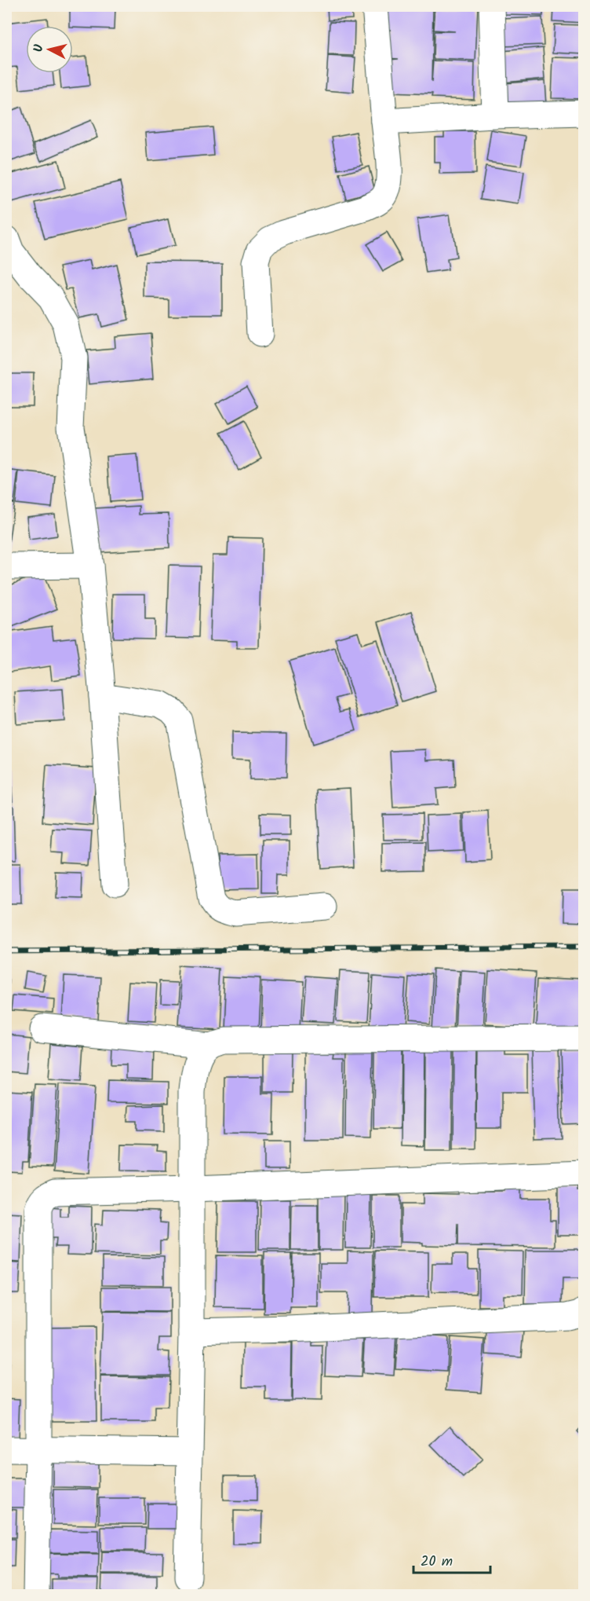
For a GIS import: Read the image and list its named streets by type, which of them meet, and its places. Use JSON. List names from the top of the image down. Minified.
{"scale_bar":"20 m","north":"left"}
